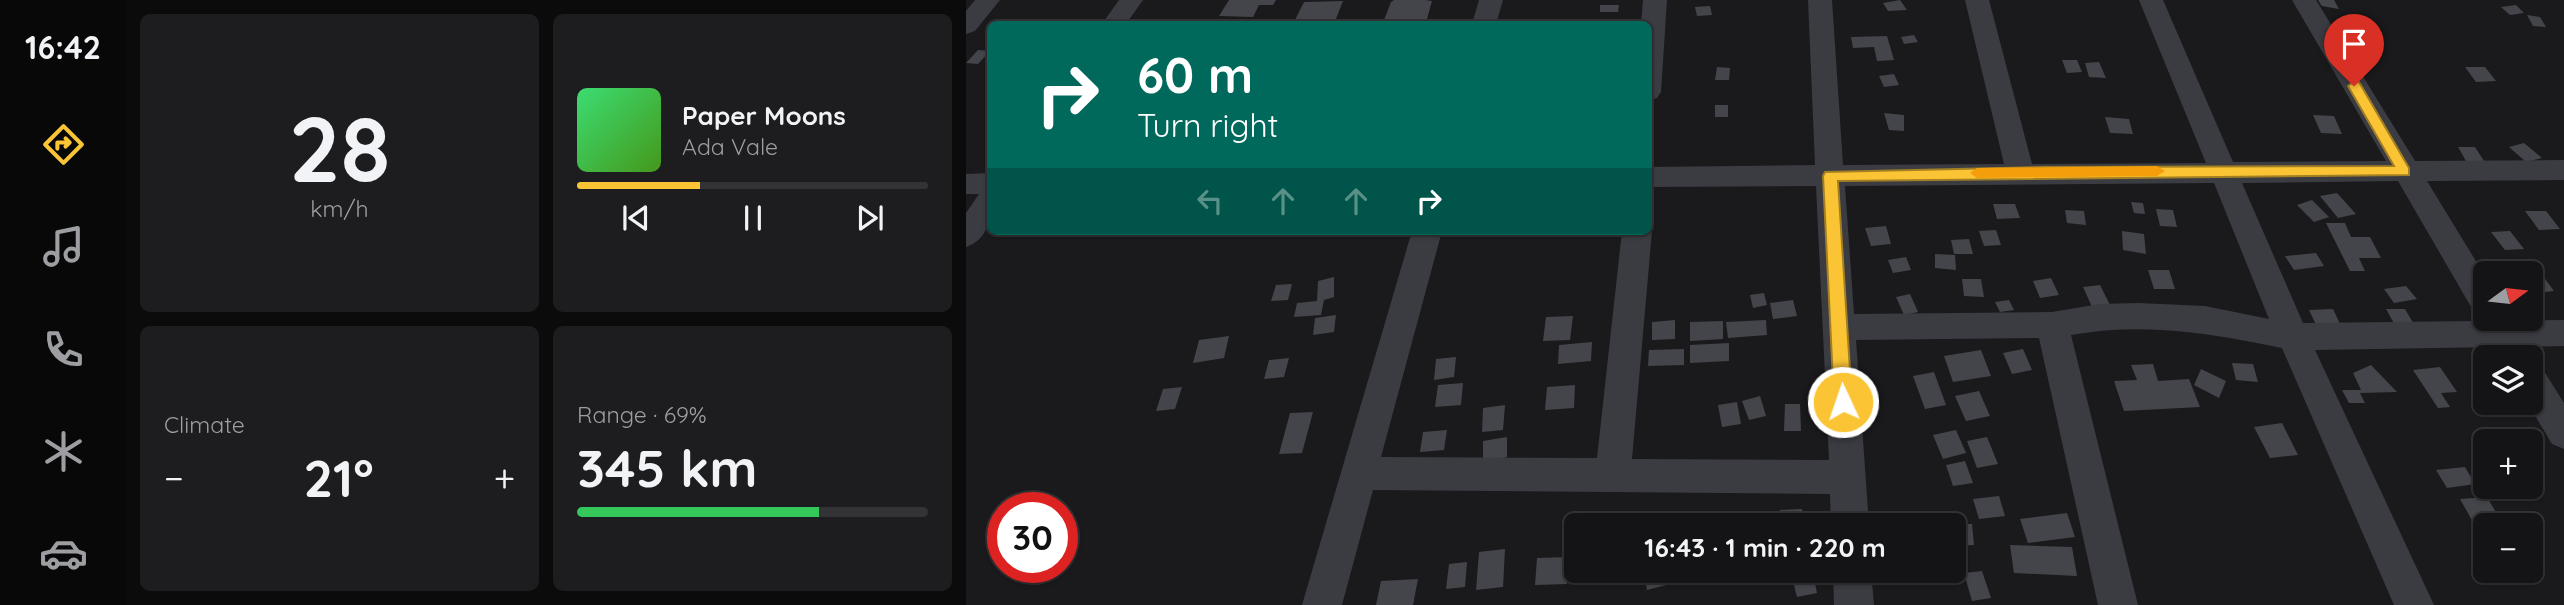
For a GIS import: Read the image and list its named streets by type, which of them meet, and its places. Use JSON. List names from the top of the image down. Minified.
{"north":"right","page":{"tabs":"16:42","tile":[["28","km/h"],"Climate",["Range · 69%","345 km"]],"turn":["60 m","Turn right"],"song":["Paper Moons","Ada Vale"],"map_buttons":["+","−"],"heat":["−","21°","+"],"limit":"30","trip":"16:43 · 1 min · 220 m"}}
